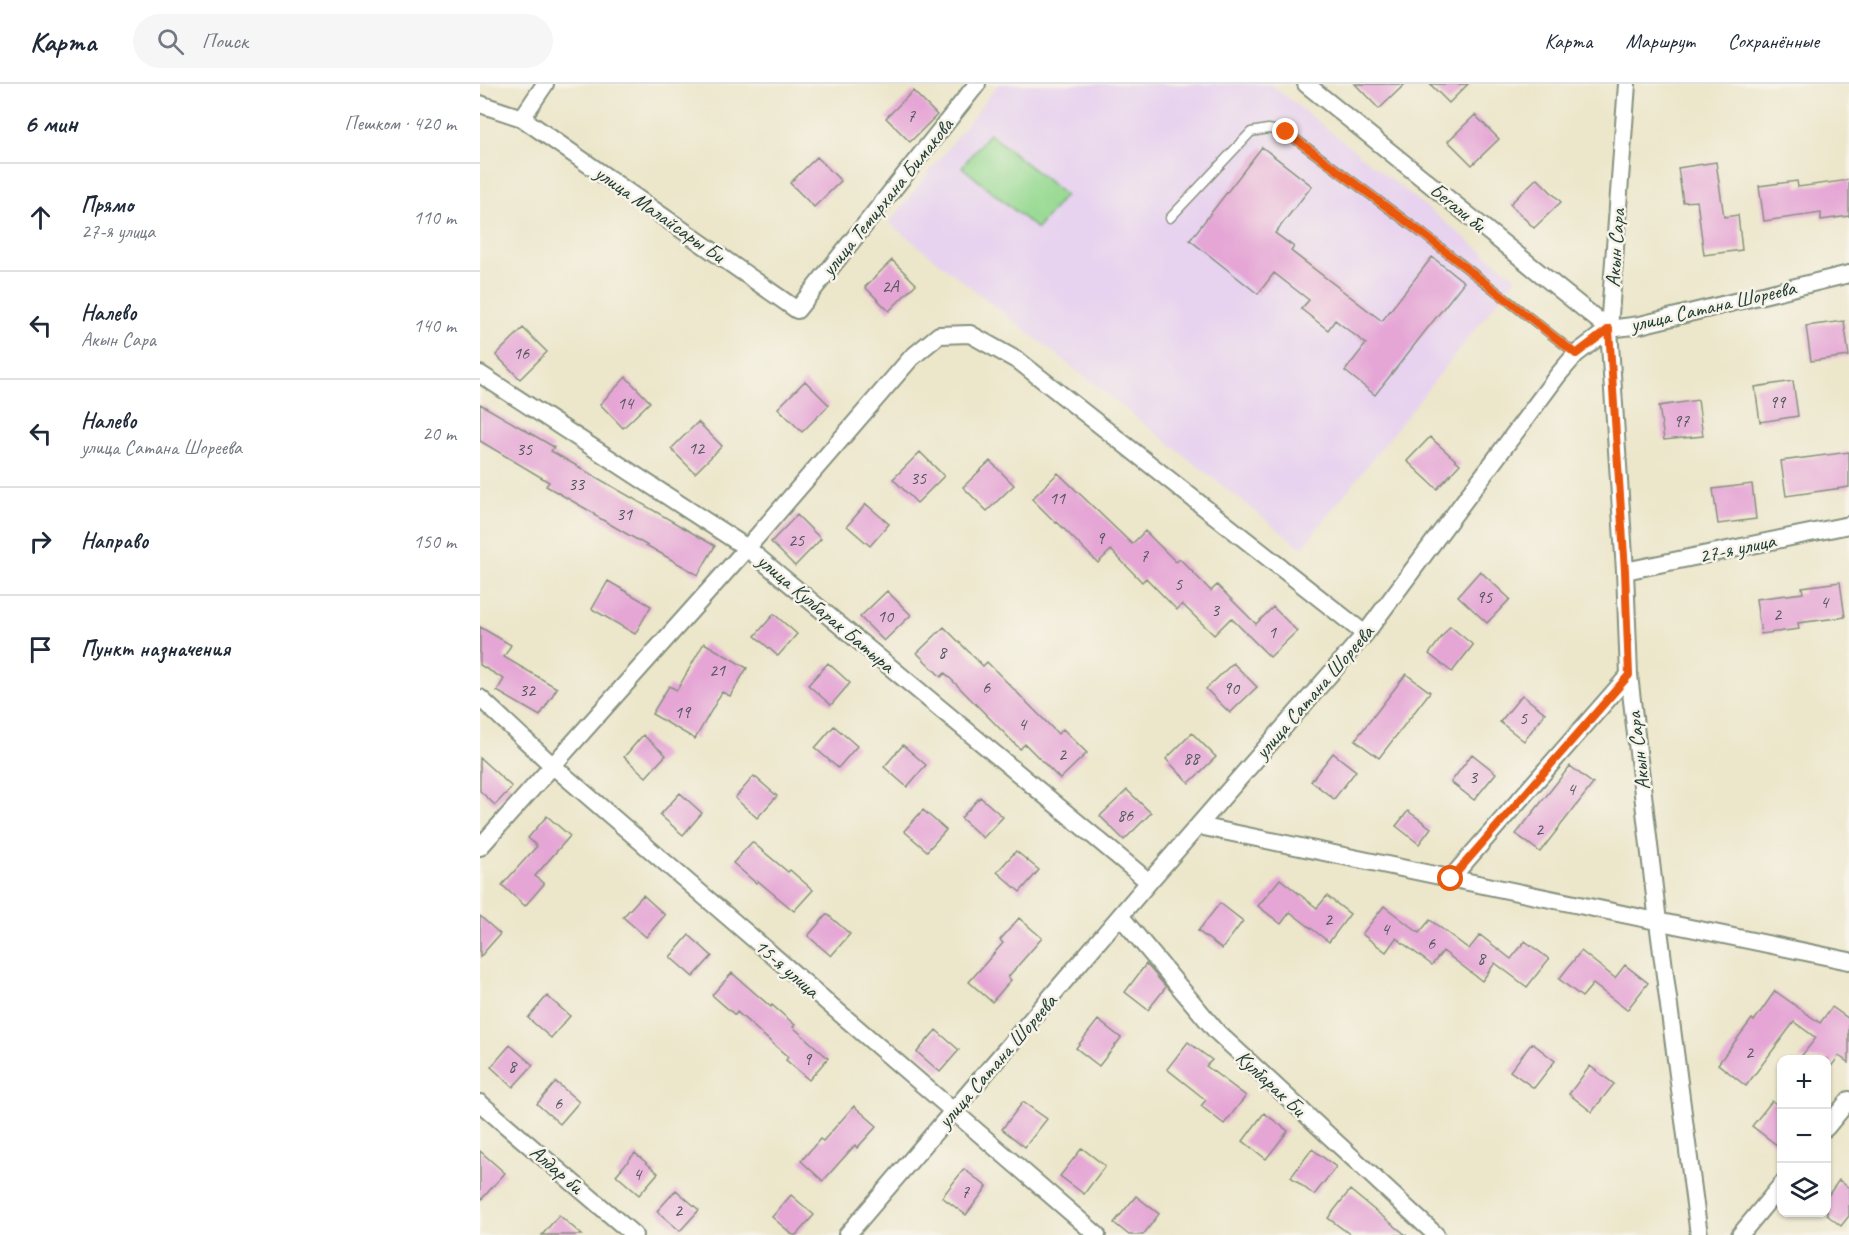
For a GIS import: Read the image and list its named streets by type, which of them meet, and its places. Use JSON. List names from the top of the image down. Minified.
{"streets":{"street":["улица Темирхана Бимакова","Бегали би","улица Малайcары Би","Акын Сара","улица Сатана Шореева","27-я улица","улица Кулбарак Батыра","15-я улица","Кулбарак Би","Алдар би"]},"crossings":[["улица Темирхана Бимакова","улица Малайcары Би"],["Бегали би","Акын Сара"],["Бегали би","улица Сатана Шореева"],["Акын Сара","улица Сатана Шореева"],["Акын Сара","27-я улица"],["улица Сатана Шореева","улица Кулбарак Батыра"],["улица Сатана Шореева","15-я улица"],["улица Сатана Шореева","Кулбарак Би"]],"house_numbers":["7","2А","16","99","14","97","12","35","35","33","11","31","9","25","7","5","95","4","3","2","10","1","8","21","6","90","32","19","5","4","2","88","3","4","86","2","2","4","6","8","2","9","8","6","4","7","2"],"page":{"header":"Карта","search":"Поиск","nav":["Карта","Маршрут","Сохранённые"],"heading":["6 мин","Пешком · 420 m"],"list":[["Прямо","27-я улица","110 m"],["Налево","Акын Сара","140 m"],["Налево","улица Сатана Шореева","20 m"],["Направо","150 m"],"Пункт назначения"],"map_buttons":["+","−"]}}
